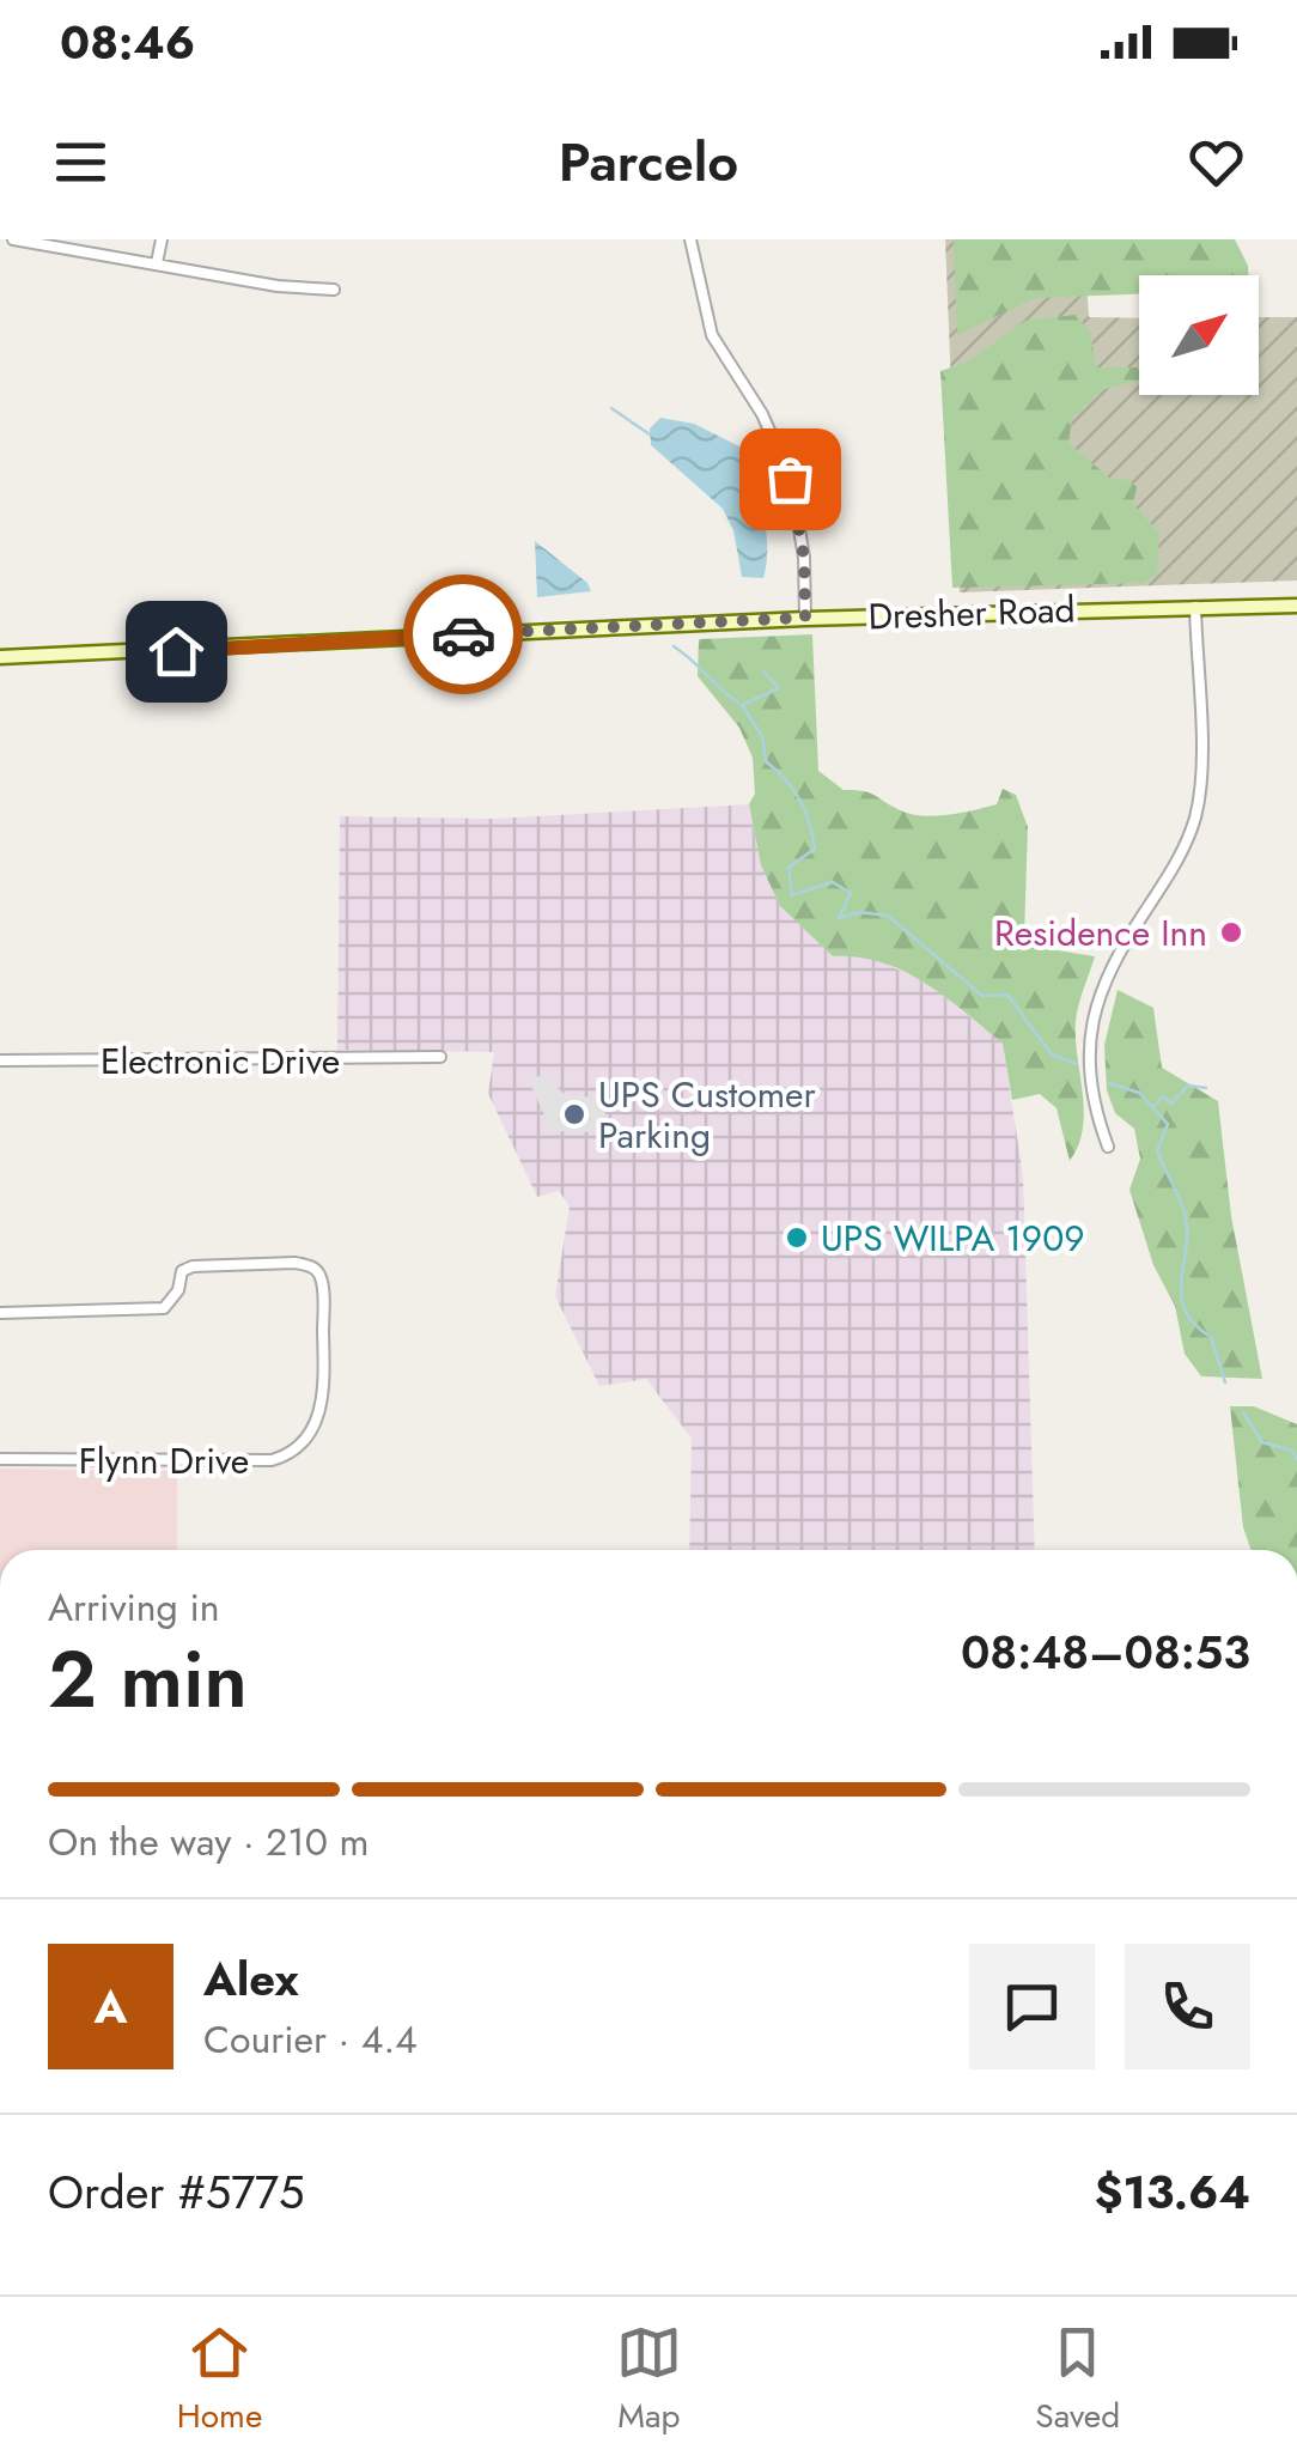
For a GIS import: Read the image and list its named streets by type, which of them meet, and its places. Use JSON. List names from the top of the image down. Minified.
{"streets":{"main road":["Dresher Road"],"street":["Electronic Drive","Flynn Drive"]},"places":["Residence Inn","UPS Customer Parking","UPS WILPA 1909"],"north":"top right","page":{"status":"08:46","header":"Parcelo","heading":["2 min","Arriving in","08:48–08:53"],"panel":["Alex","Courier · 4.4","Order #5775","$13.64"],"bar":"On the way · 210 m","round":"A","tabs":["Home","Map","Saved"]}}
